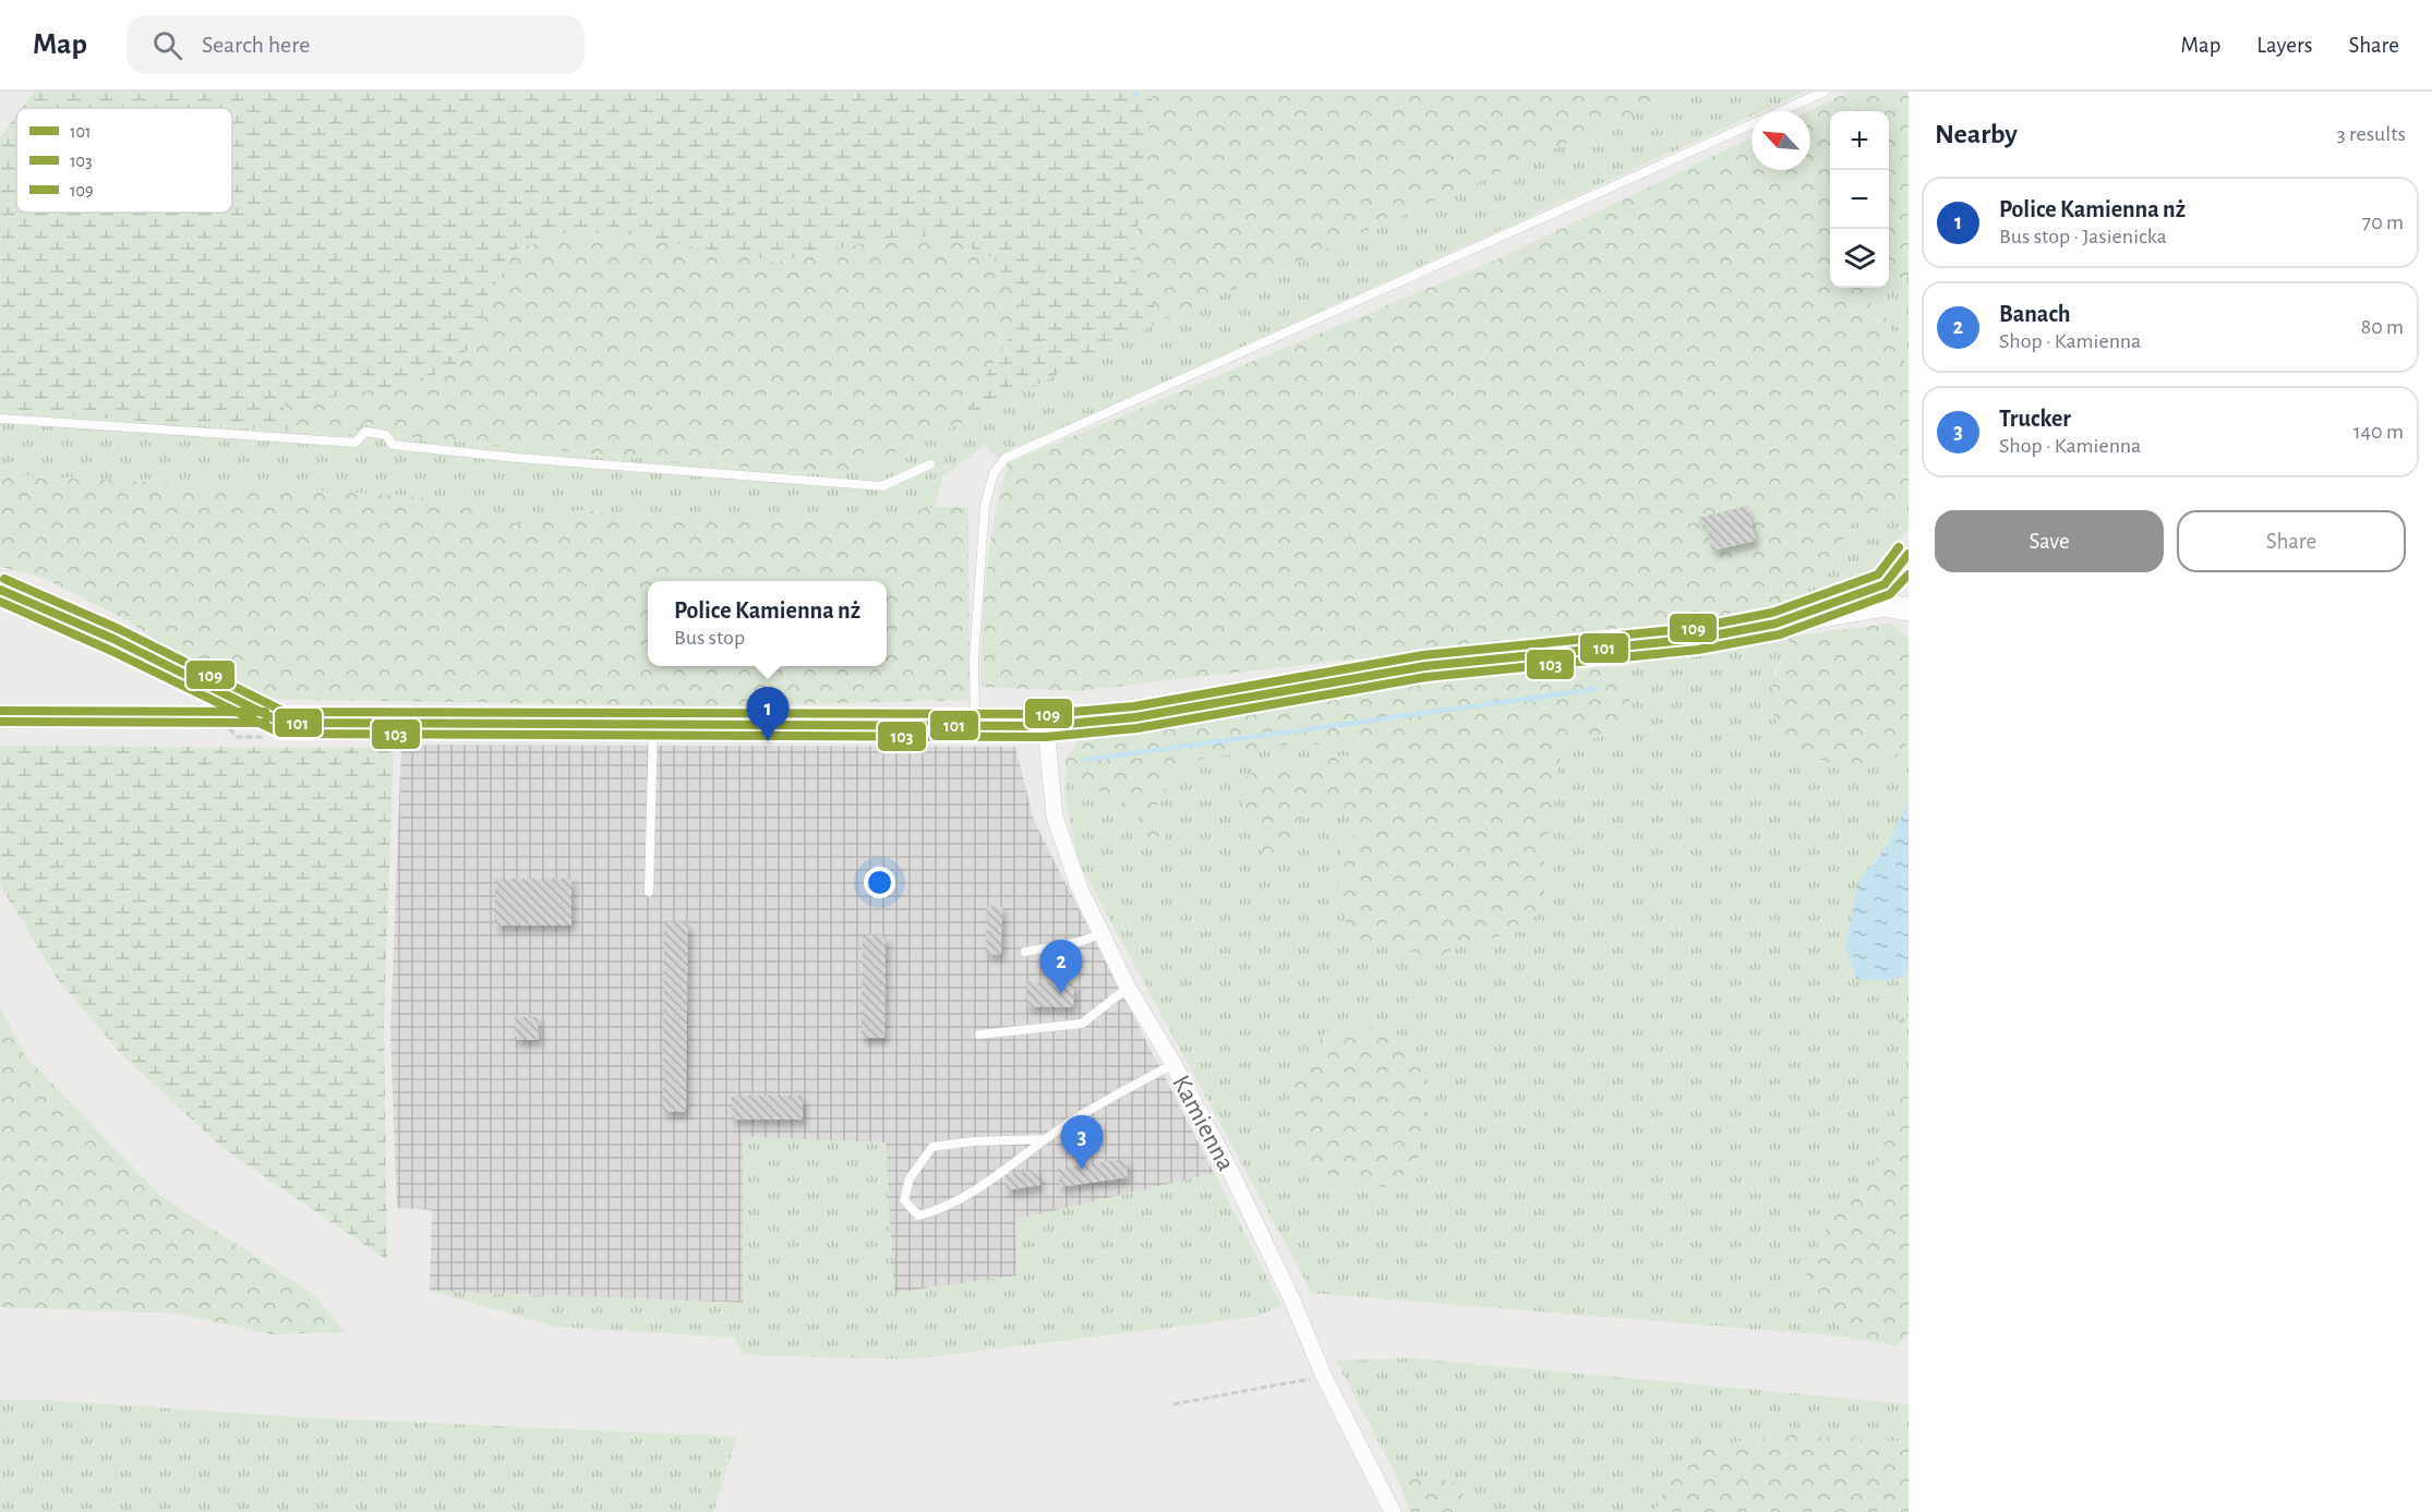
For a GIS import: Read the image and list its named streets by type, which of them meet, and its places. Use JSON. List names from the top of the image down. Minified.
{"streets":{"street":["Kamienna"]},"lines":["transit line 109","transit line 101","transit line 103"],"legend":["101","103","109"],"north":"top left","page":{"header":"Map","search":"Search here","nav":["Map","Layers","Share"],"heading":["Nearby","3 results"],"map_buttons":["+","−"],"list":[{"mark":"1","name":"Police Kamienna nż","note":"Bus stop · Jasienicka","value":"70 m"},{"mark":"2","name":"Banach","note":"Shop · Kamienna","value":"80 m"},{"mark":"3","name":"Trucker","note":"Shop · Kamienna","value":"140 m"}],"buttons":["Save","Share"],"popup":["Police Kamienna nż","Bus stop"],"pins":["1","2","3"]}}
